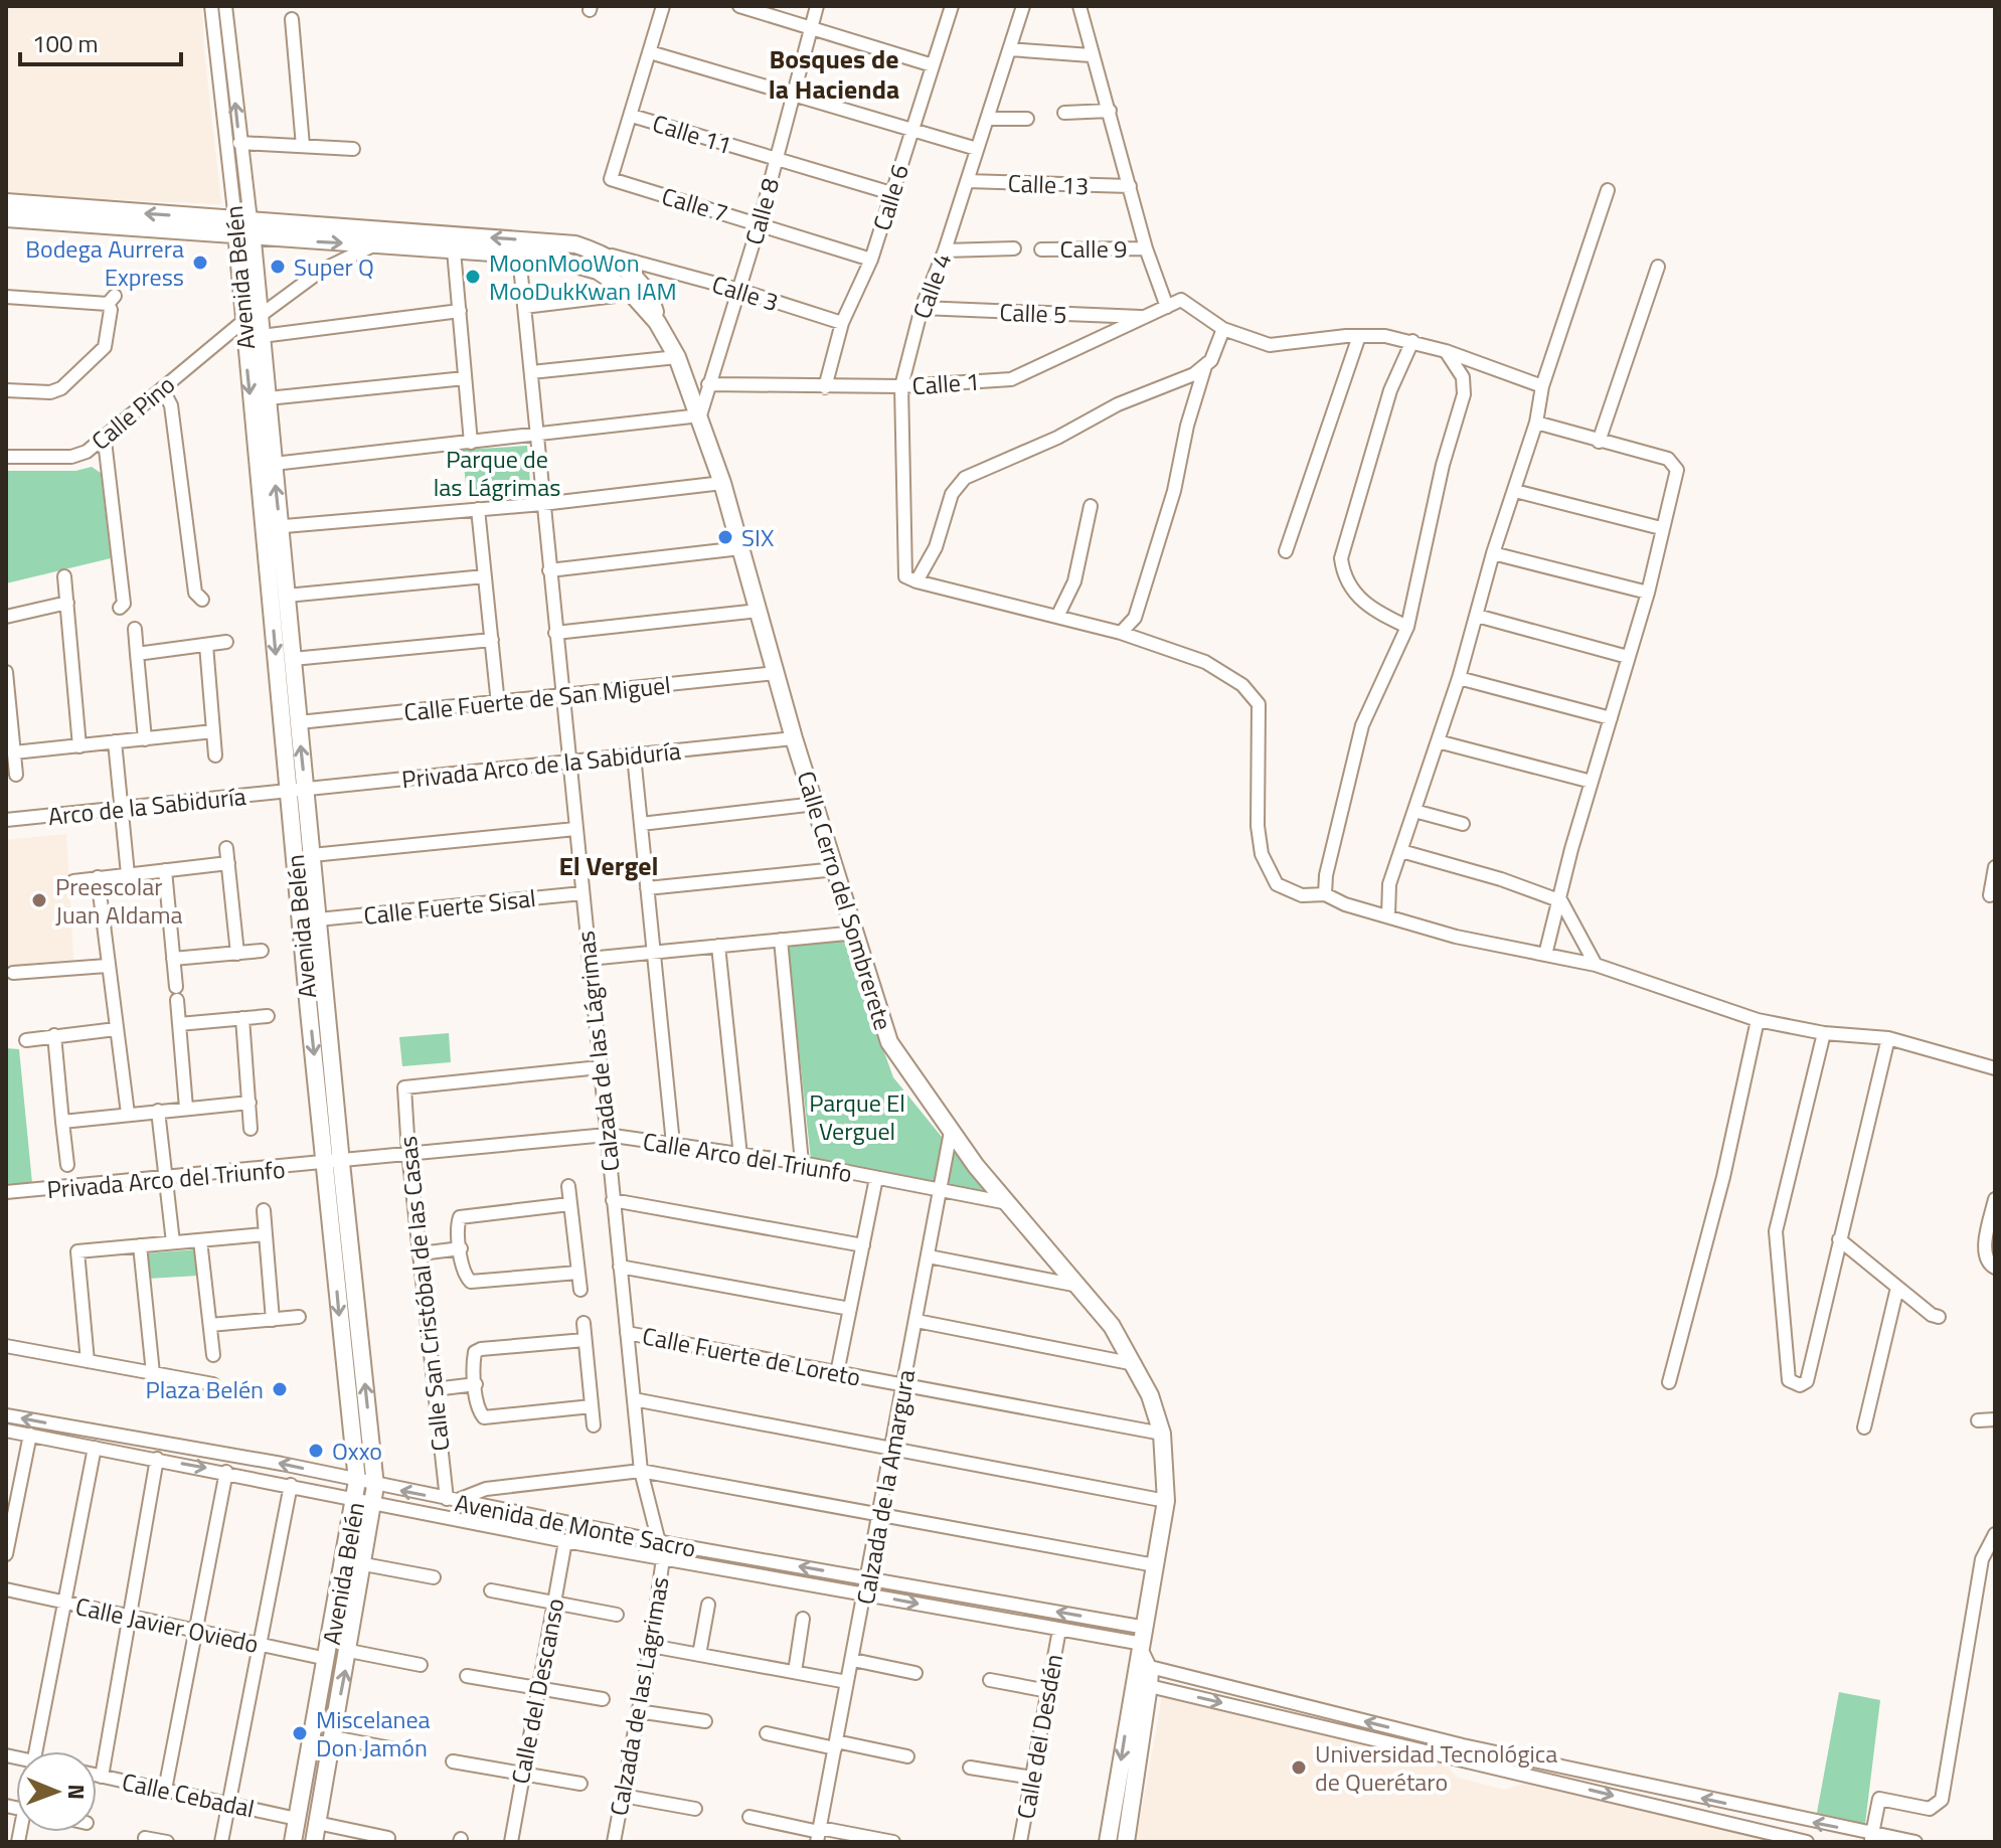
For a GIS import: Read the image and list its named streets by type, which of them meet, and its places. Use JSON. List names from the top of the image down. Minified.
{"streets":{"main road":["Avenida Belén","Calle Cerro del Sombrerete"],"street":["Calle 11","Calle 13","Calle 6","Calle 7","Calle 8","Calle 9","Calle 4","Calle 3","Calle 5","Calle 1","Calle Pino","Calle Fuerte de San Miguel","Privada Arco de la Sabiduría","Arco de la Sabiduría","Calle Fuerte Sisal","Calzada de las Lágrimas","Calle Arco del Triunfo","Privada Arco del Triunfo","Calle San Cristóbal de las Casas","Calle Fuerte de Loreto","Calzada de la Amargura","Avenida de Monte Sacro","Calle Javier Oviedo","Calle del Descanso","Calle del Desdén","Calle Cebadal"]},"crossings":[["Calle 11","Calle 6"],["Calle 11","Calle 7"],["Calle 11","Calle 8"],["Calle 13","Calle 4"],["Calle 6","Calle 7"],["Calle 6","Calle 3"],["Calle 6","Calle 1"],["Calle 7","Calle 8"],["Calle 8","Calle 3"],["Calle 8","Calle 1"],["Calle 8","Calle Cerro del Sombrerete"],["Avenida Belén","Calle Pino"],["Avenida Belén","Calle Fuerte de San Miguel"],["Avenida Belén","Privada Arco de la Sabiduría"],["Avenida Belén","Arco de la Sabiduría"],["Avenida Belén","Calle Cerro del Sombrerete"],["Avenida Belén","Calle Fuerte Sisal"],["Avenida Belén","Calle Arco del Triunfo"],["Avenida Belén","Privada Arco del Triunfo"],["Avenida Belén","Avenida de Monte Sacro"],["Avenida Belén","Calle Javier Oviedo"],["Avenida Belén","Calle Cebadal"],["Calle 4","Calle 5"],["Calle 4","Calle 1"],["Calle 3","Calle Cerro del Sombrerete"],["Calle 5","Calle 1"],["Calle Fuerte de San Miguel","Calle Cerro del Sombrerete"],["Calle Fuerte de San Miguel","Calzada de las Lágrimas"],["Privada Arco de la Sabiduría","Arco de la Sabiduría"],["Privada Arco de la Sabiduría","Calle Cerro del Sombrerete"],["Privada Arco de la Sabiduría","Calzada de las Lágrimas"],["Calle Cerro del Sombrerete","Calzada de las Lágrimas"],["Calle Cerro del Sombrerete","Calle Arco del Triunfo"],["Calle Cerro del Sombrerete","Calle Fuerte de Loreto"],["Calle Cerro del Sombrerete","Calzada de la Amargura"],["Calle Cerro del Sombrerete","Avenida de Monte Sacro"],["Calle Fuerte Sisal","Calzada de las Lágrimas"],["Calzada de las Lágrimas","Calle Arco del Triunfo"],["Calzada de las Lágrimas","Calle San Cristóbal de las Casas"],["Calzada de las Lágrimas","Calle Fuerte de Loreto"],["Calzada de las Lágrimas","Avenida de Monte Sacro"],["Calle Arco del Triunfo","Privada Arco del Triunfo"],["Calle Arco del Triunfo","Calle San Cristóbal de las Casas"],["Calle Arco del Triunfo","Calzada de la Amargura"],["Calle San Cristóbal de las Casas","Avenida de Monte Sacro"],["Calle Fuerte de Loreto","Calzada de la Amargura"],["Calzada de la Amargura","Avenida de Monte Sacro"],["Avenida de Monte Sacro","Calle del Descanso"],["Avenida de Monte Sacro","Calle del Desdén"]],"districts":["Bosques de la Hacienda","El Vergel"],"parks":["Parque de las Lágrimas","Parque El Verguel"],"places":["Bodega Aurrera Express","Super Q","MoonMooWon MooDukKwan IAM","SIX","Preescolar Juan Aldama","Plaza Belén","Oxxo","Miscelanea Don Jamón","Universidad Tecnológica de Querétaro"],"scale_bar":"100 m","north":"right"}
